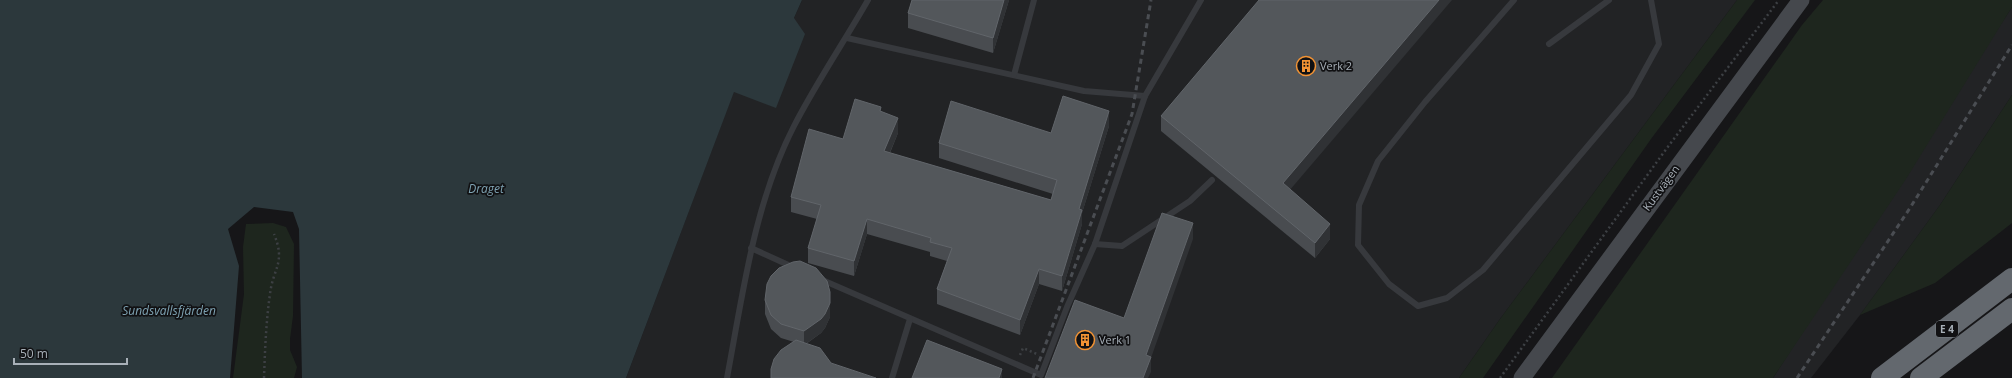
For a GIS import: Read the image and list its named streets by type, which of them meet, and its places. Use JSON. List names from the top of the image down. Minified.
{"streets":{"highway":["E 4"],"main road":["Kustvägen"]},"water":["Draget","Sundsvallsfjärden"],"places":{"building":["Verk 2","Verk 1"]},"scale_bar":"50 m"}
